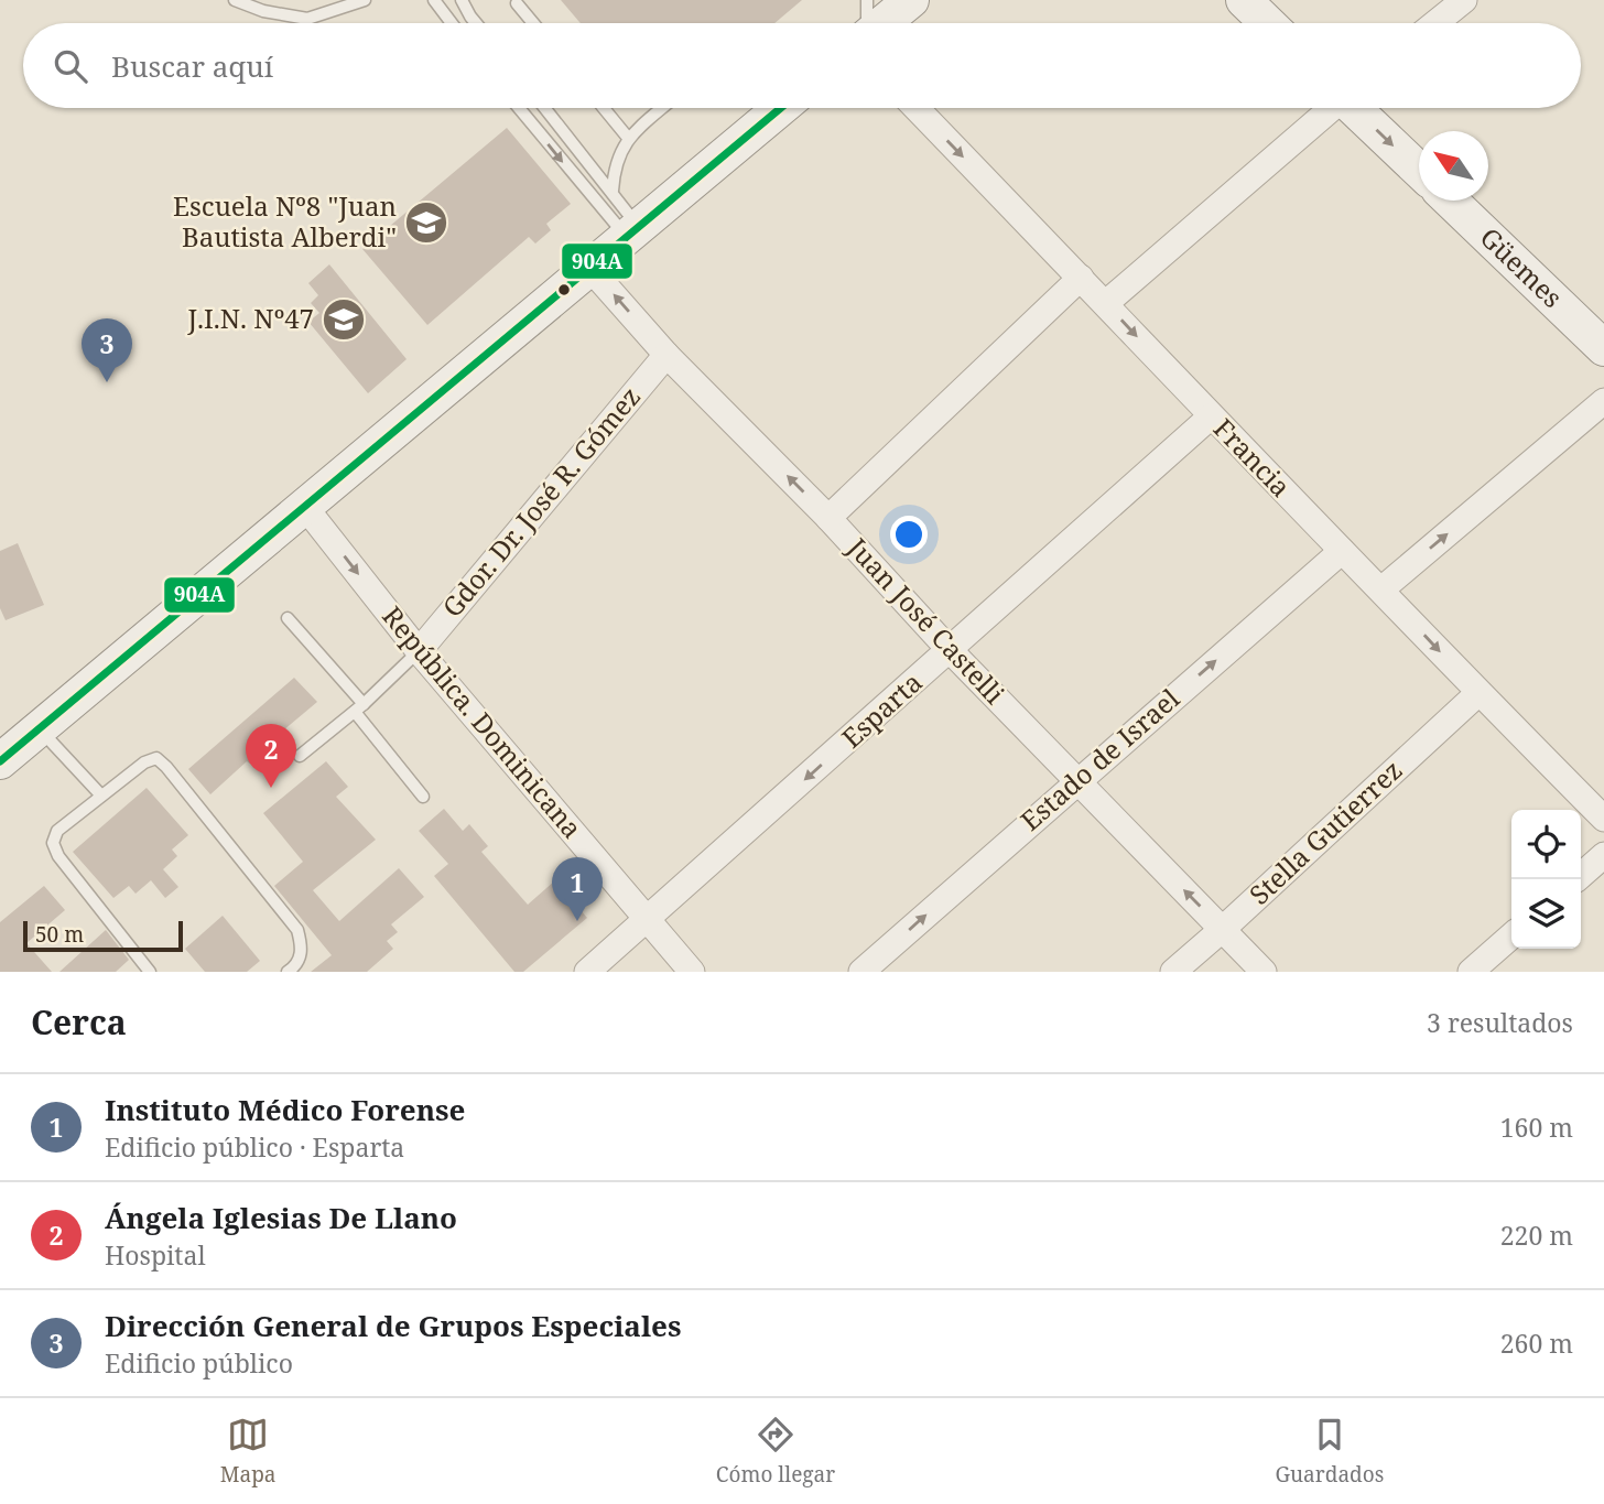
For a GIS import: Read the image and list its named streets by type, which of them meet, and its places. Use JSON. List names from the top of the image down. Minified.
{"streets":{"main road":["Güemes"],"street":["Francia","Gdor. Dr. José R. Gómez","Juan José Castelli","Esparta","República. Dominicana","Estado de Israel","Stella Gutierrez"]},"crossings":[["Francia","Esparta"],["Francia","Estado de Israel"],["Francia","Stella Gutierrez"],["Gdor. Dr. José R. Gómez","Juan José Castelli"],["Gdor. Dr. José R. Gómez","República. Dominicana"],["Juan José Castelli","Esparta"],["Juan José Castelli","Estado de Israel"],["Juan José Castelli","Stella Gutierrez"],["Esparta","República. Dominicana"]],"one_way":["Francia","Juan José Castelli","Esparta","Estado de Israel"],"places":{"school or university":["Escuela Nº8 \"Juan Bautista Alberdi\"","J.I.N. Nº47"]},"lines":["transit line 904A"],"scale_bar":"50 m","north":"top left","page":{"search":"Buscar aquí","pins":["3","2","1"],"scale":"50 m","heading":["Cerca","3 resultados"],"list":[{"mark":"1","name":"Instituto Médico Forense","note":"Edificio público · Esparta","value":"160 m"},{"mark":"2","name":"Ángela Iglesias De Llano","note":"Hospital","value":"220 m"},{"mark":"3","name":"Dirección General de Grupos Especiales","note":"Edificio público","value":"260 m"}],"nav":["Mapa","Cómo llegar","Guardados"]}}
